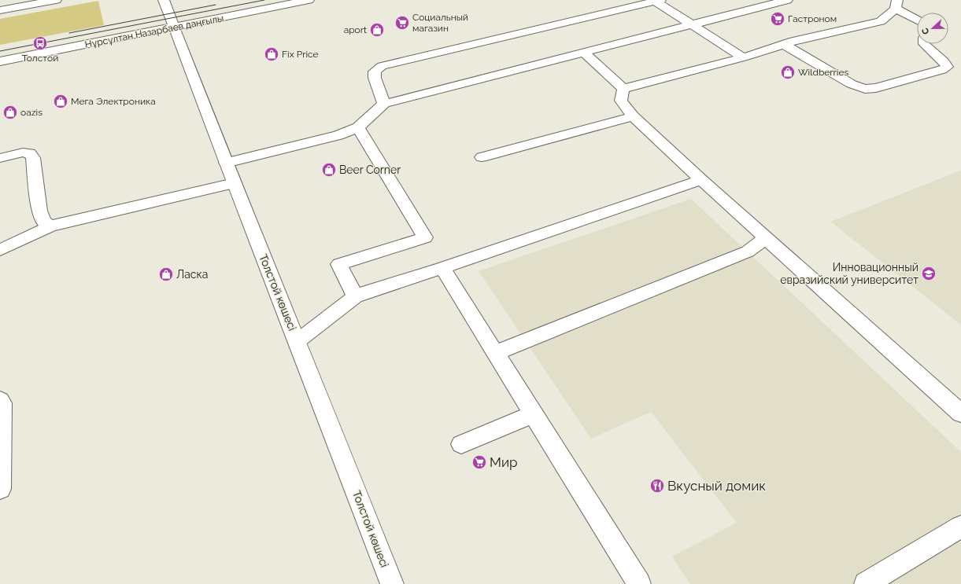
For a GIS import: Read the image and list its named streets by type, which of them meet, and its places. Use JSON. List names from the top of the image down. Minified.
{"streets":{"main road":["Нұрсұлтан Назарбаев даңғылы","Толстой көшесі"]},"crossings":[["Нұрсұлтан Назарбаев даңғылы","Толстой көшесі"]],"places":{"supermarket":["Гастроном","Социальный магазин","Мир"],"shop":["aport","Fix Price","Wildberries","Мега Электроника","oazis","Beer Corner","Ласка"],"bus stop":["Толстой"],"school or university":["Инновационный евразийский университет"],"restaurant":["Вкусный домик"]},"north":"left"}
